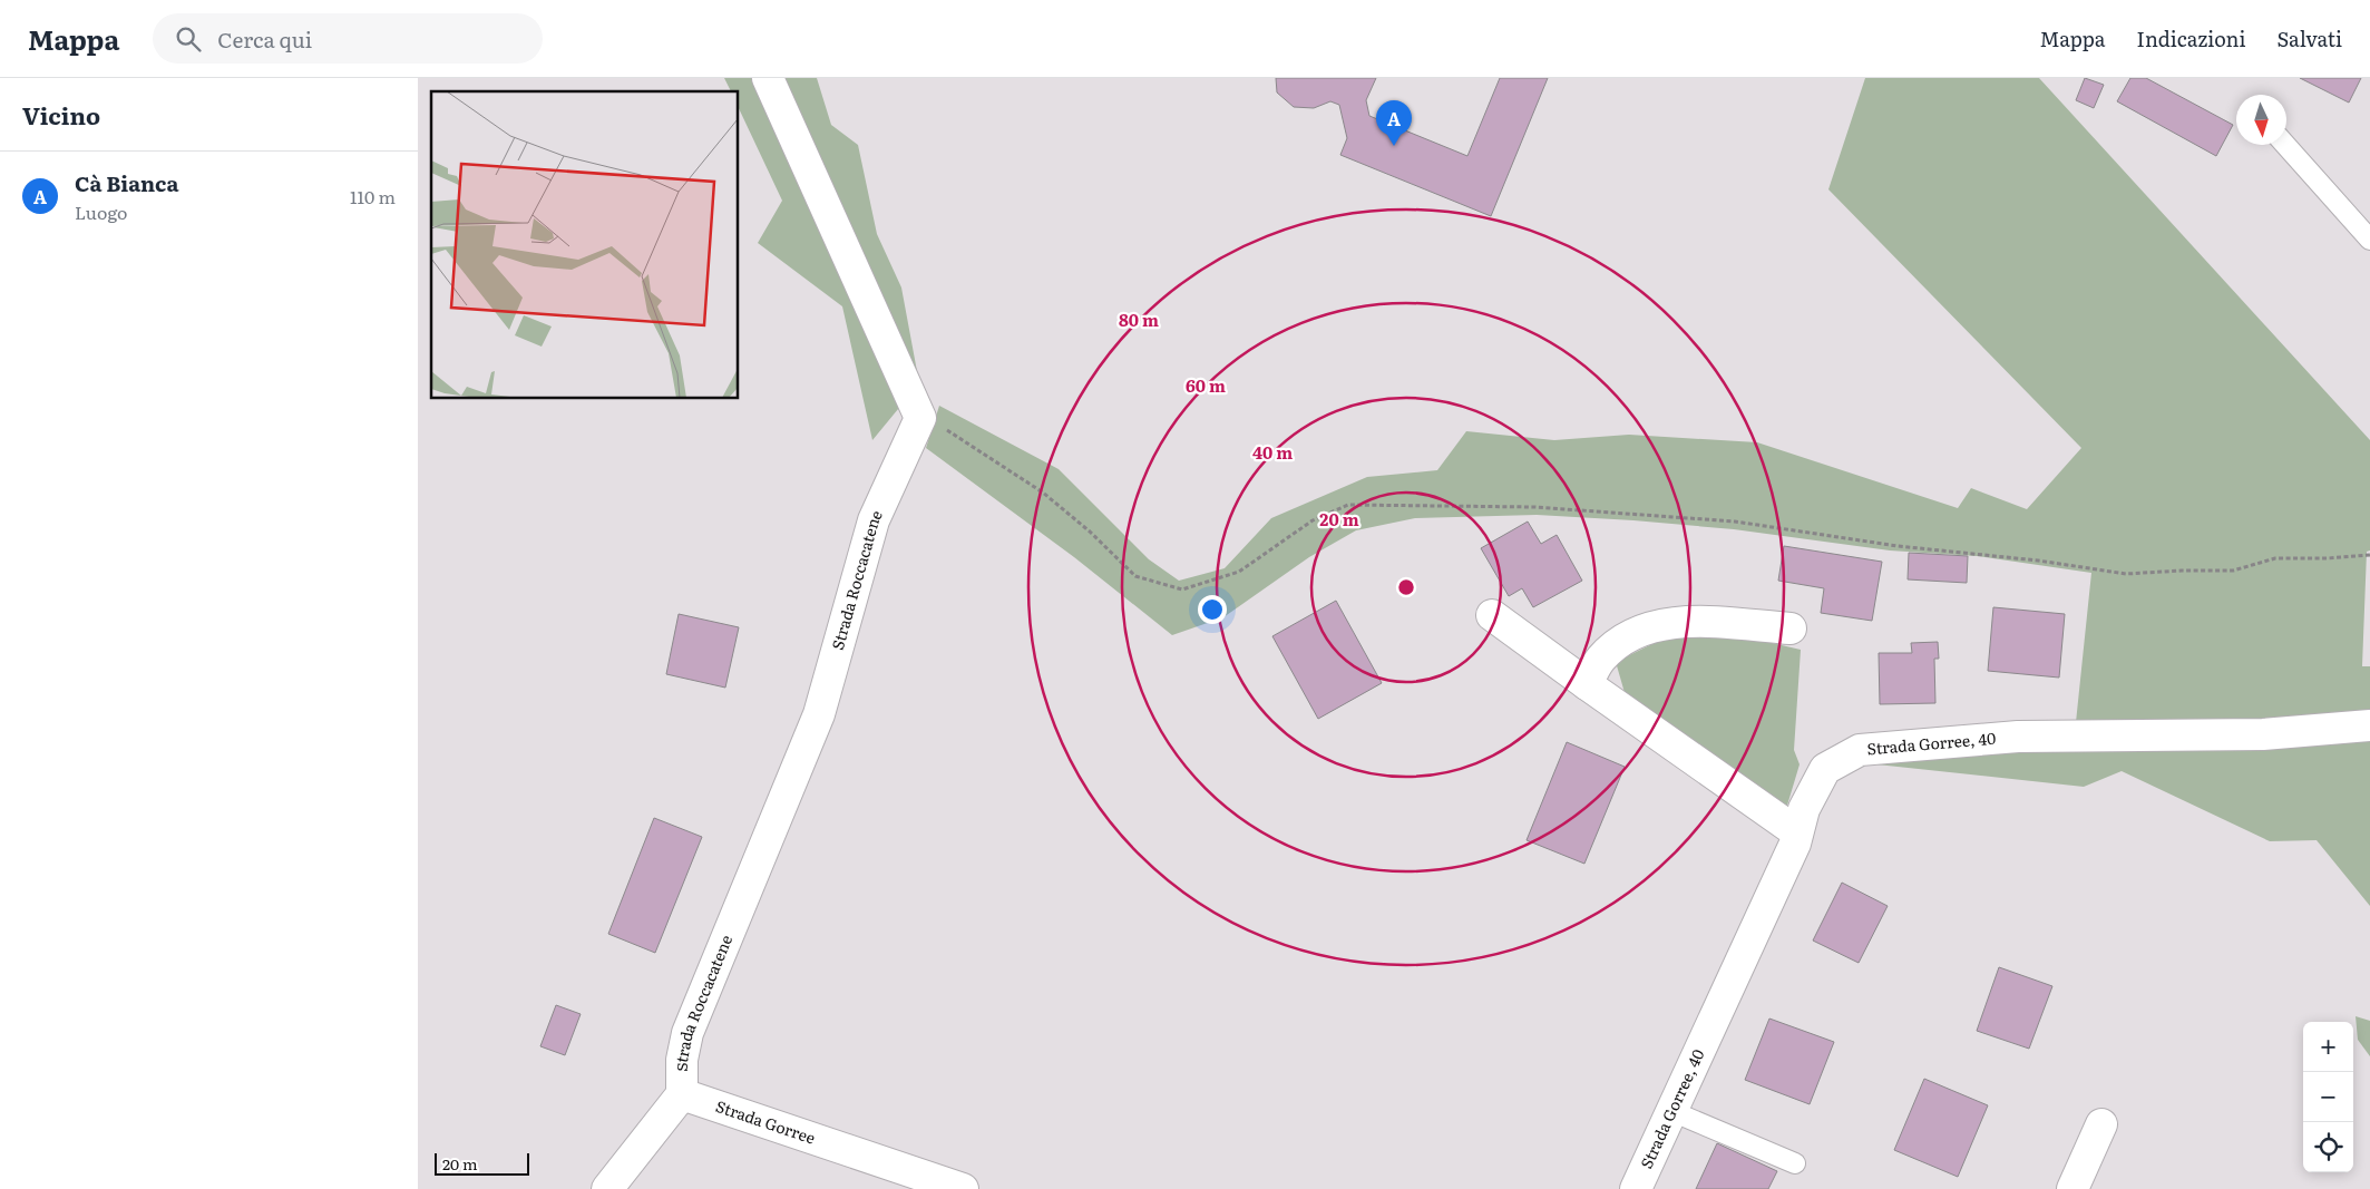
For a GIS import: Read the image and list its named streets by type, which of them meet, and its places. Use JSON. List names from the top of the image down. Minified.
{"streets":{"street":["Strada Roccacatene","Strada Gorree, 40","Strada Gorree"]},"crossings":[["Strada Roccacatene","Strada Gorree"]],"scale_bar":"20 m","north":"bottom","page":{"header":"Mappa","search":"Cerca qui","nav":["Mappa","Indicazioni","Salvati"],"heading":"Vicino","pins":"A","list":[{"mark":"A","name":"Cà Bianca","note":"Luogo","value":"110 m"}],"map_buttons":["+","−"],"scale":"20 m"},"rings":["80 m","60 m","40 m","20 m"]}
